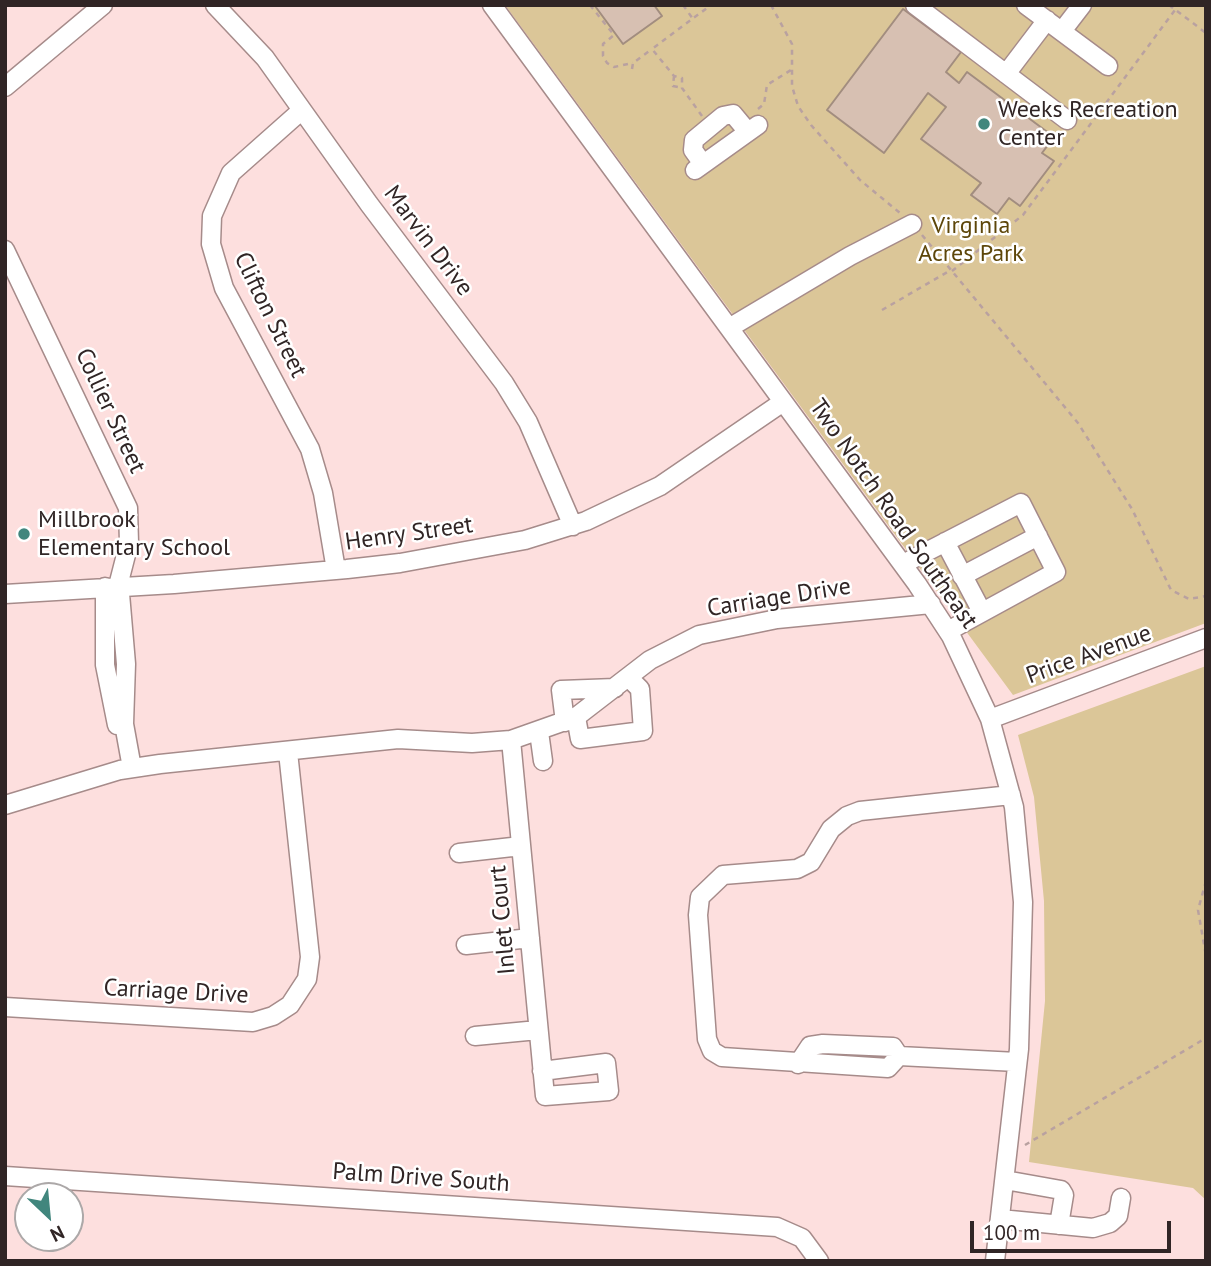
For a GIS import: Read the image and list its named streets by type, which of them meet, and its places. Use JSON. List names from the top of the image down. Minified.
{"streets":{"street":["Marvin Drive","Clifton Street","Collier Street","Two Notch Road Southeast","Henry Street","Carriage Drive","Price Avenue","Inlet Court","Palm Drive South"]},"crossings":[["Marvin Drive","Clifton Street"],["Marvin Drive","Henry Street"],["Clifton Street","Henry Street"],["Collier Street","Henry Street"],["Collier Street","Carriage Drive"],["Two Notch Road Southeast","Henry Street"],["Two Notch Road Southeast","Carriage Drive"],["Two Notch Road Southeast","Price Avenue"],["Carriage Drive","Inlet Court"]],"parks":["Virginia Acres Park"],"places":["Weeks Recreation Center","Millbrook Elementary School"],"scale_bar":"100 m","north":"bottom right"}
